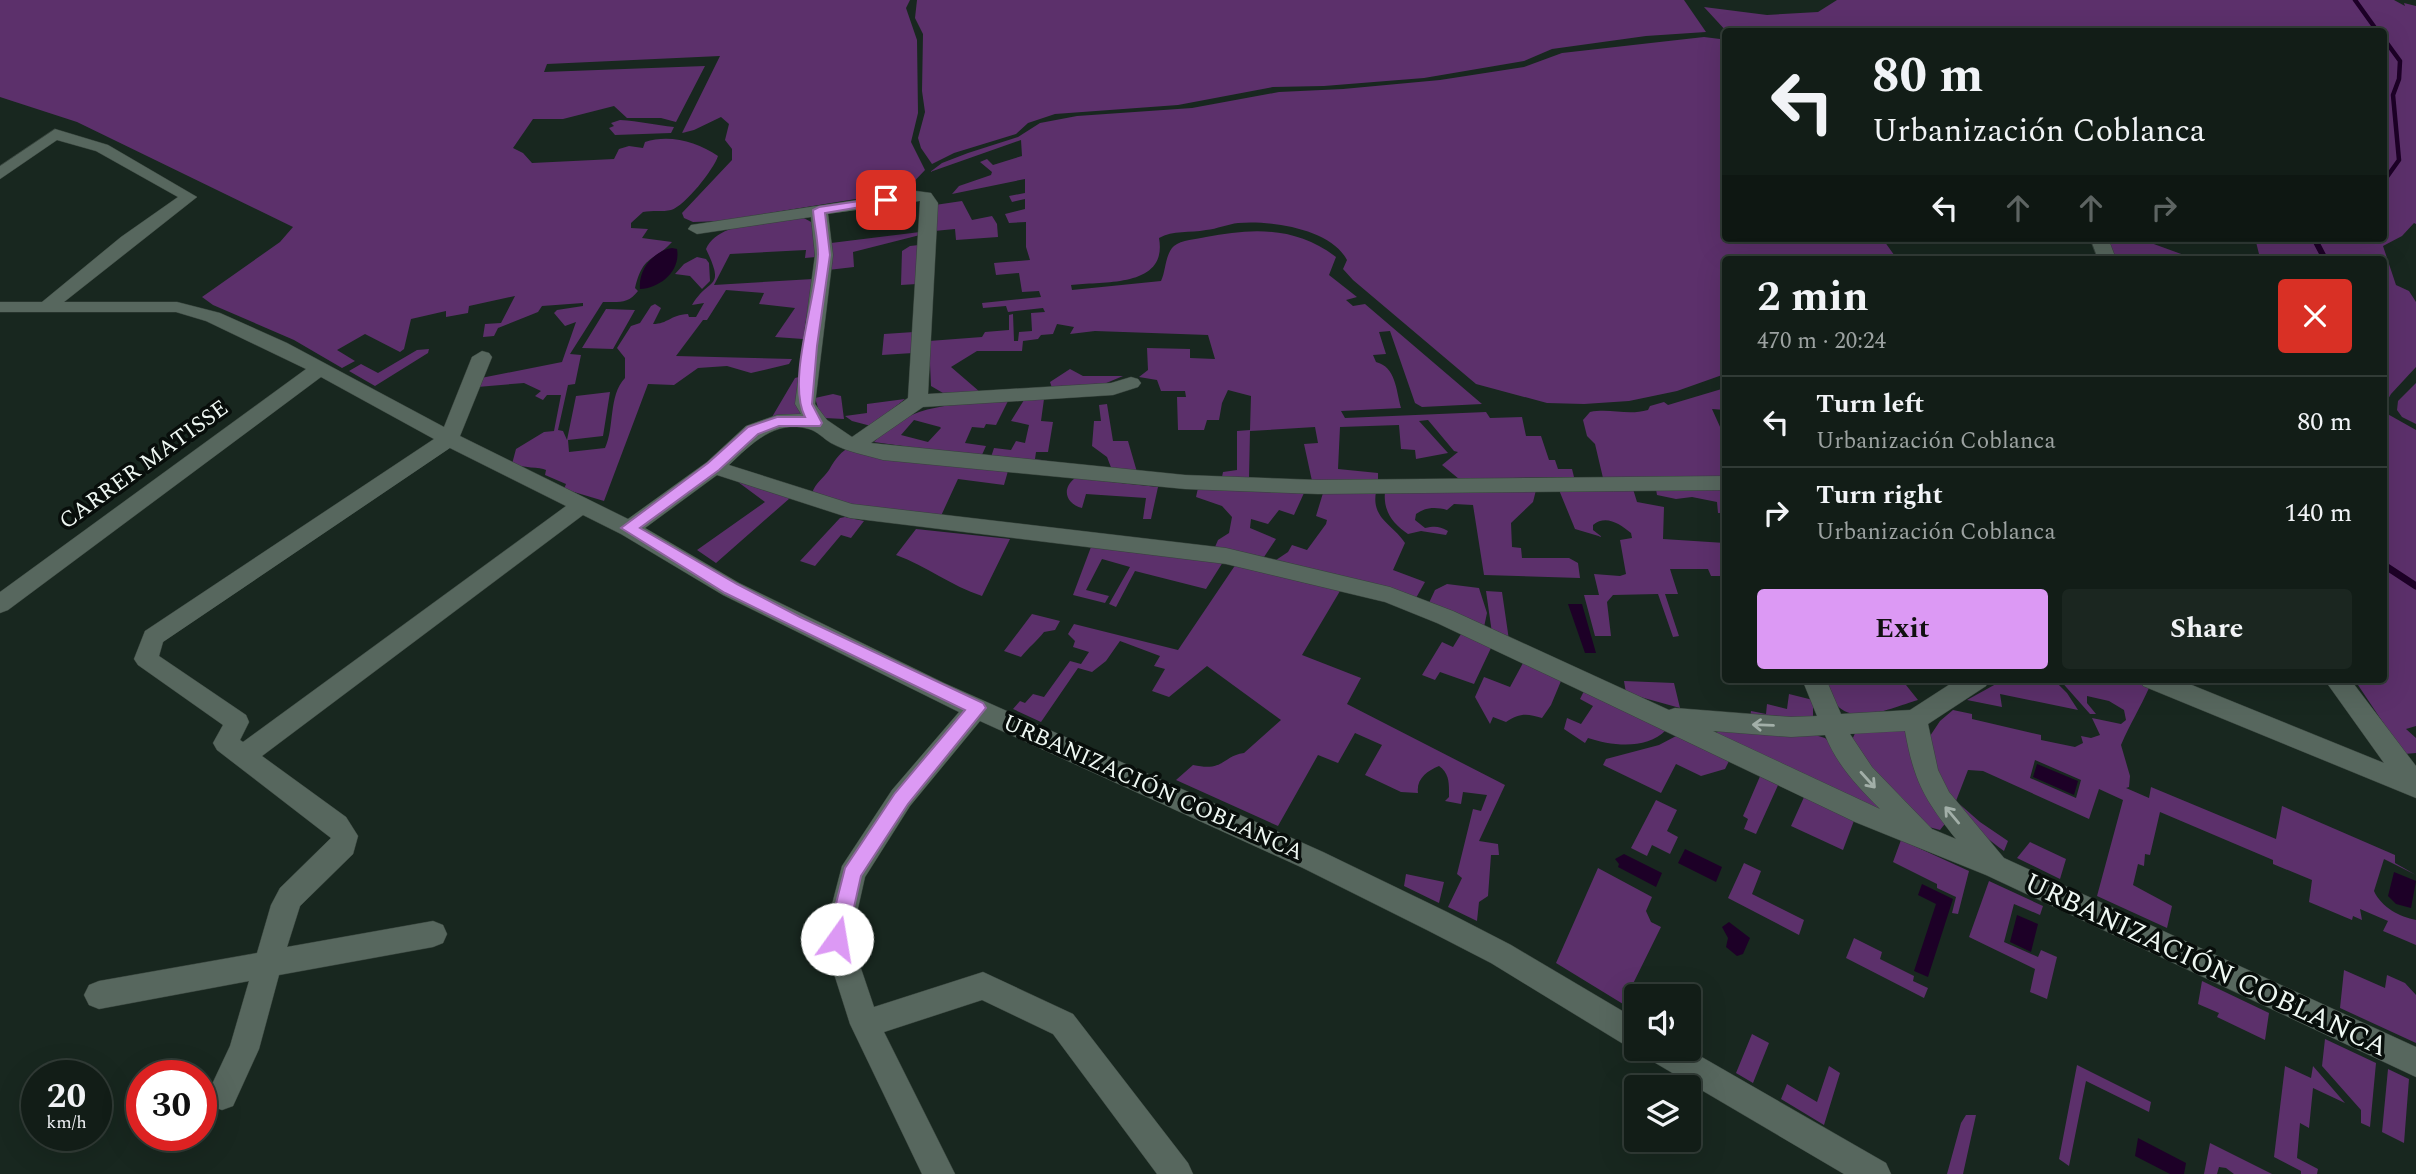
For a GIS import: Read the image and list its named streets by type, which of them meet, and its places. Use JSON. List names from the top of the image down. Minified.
{"streets":{"street":["CARRER MATISSE","URBANIZACIÓN COBLANCA"]},"crossings":[["CARRER MATISSE","URBANIZACIÓN COBLANCA"]],"page":{"turn":["80 m","Urbanización Coblanca"],"heading":["2 min","470 m · 20:24"],"list":[{"name":"Turn left","note":"Urbanización Coblanca","value":"80 m"},{"name":"Turn right","note":"Urbanización Coblanca","value":"140 m"}],"buttons":["Exit","Share"],"speed":"20 km/h","limit":"30"}}
